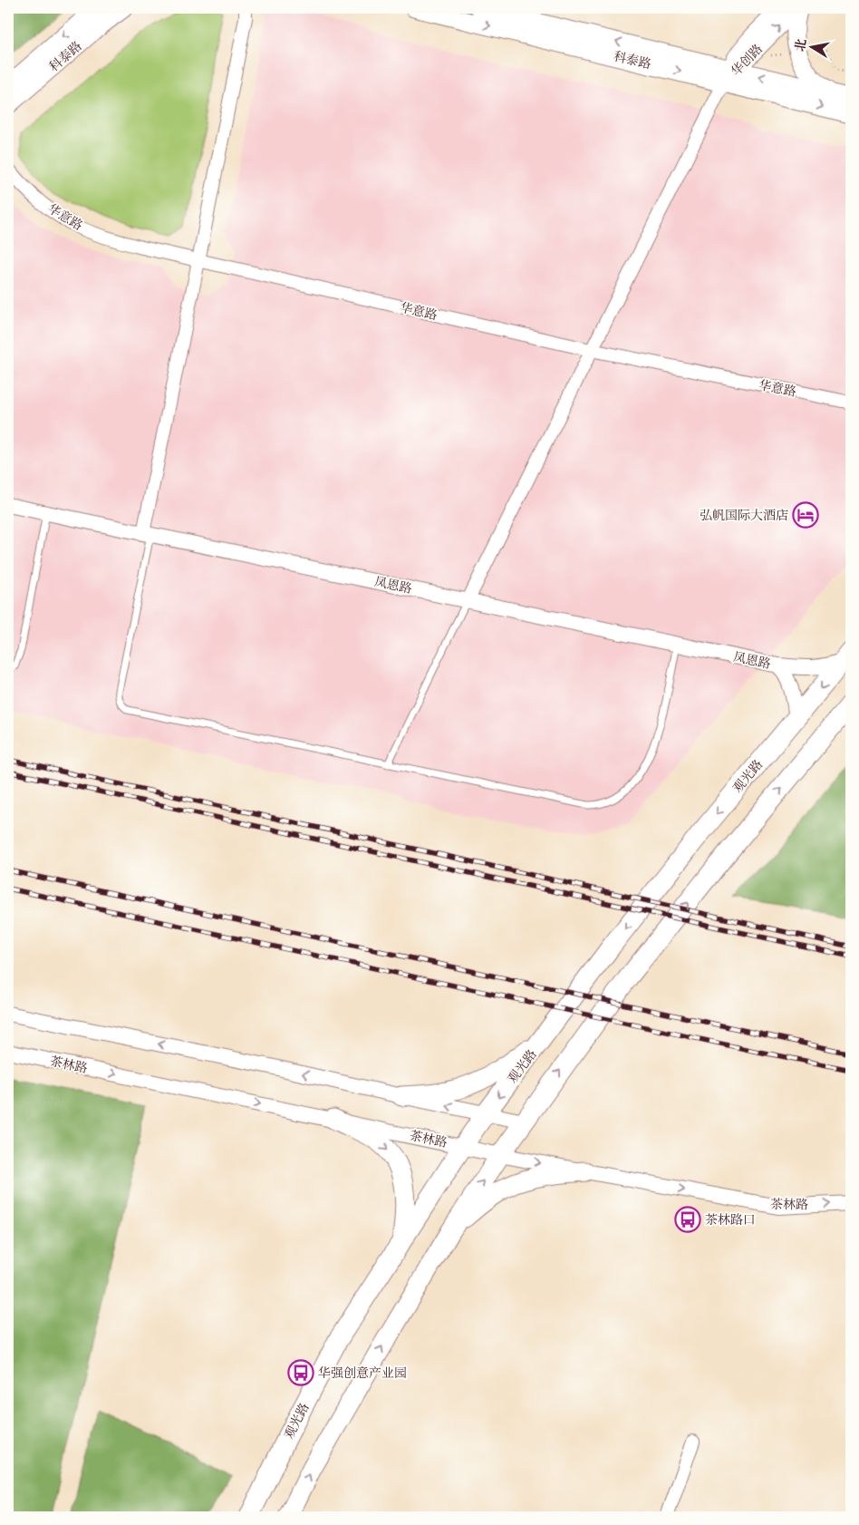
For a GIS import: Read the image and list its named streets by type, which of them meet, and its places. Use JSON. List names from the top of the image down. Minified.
{"streets":{"main road":["科泰路","观光路"],"street":["华创路","华意路","凤恩路","茶林路"]},"crossings":[["科泰路","华创路"],["凤恩路","观光路"],["观光路","茶林路"]],"places":{"hotel":["弘帆国际大酒店"],"bus stop":["茶林路口","华强创意产业园"]},"north":"left"}
